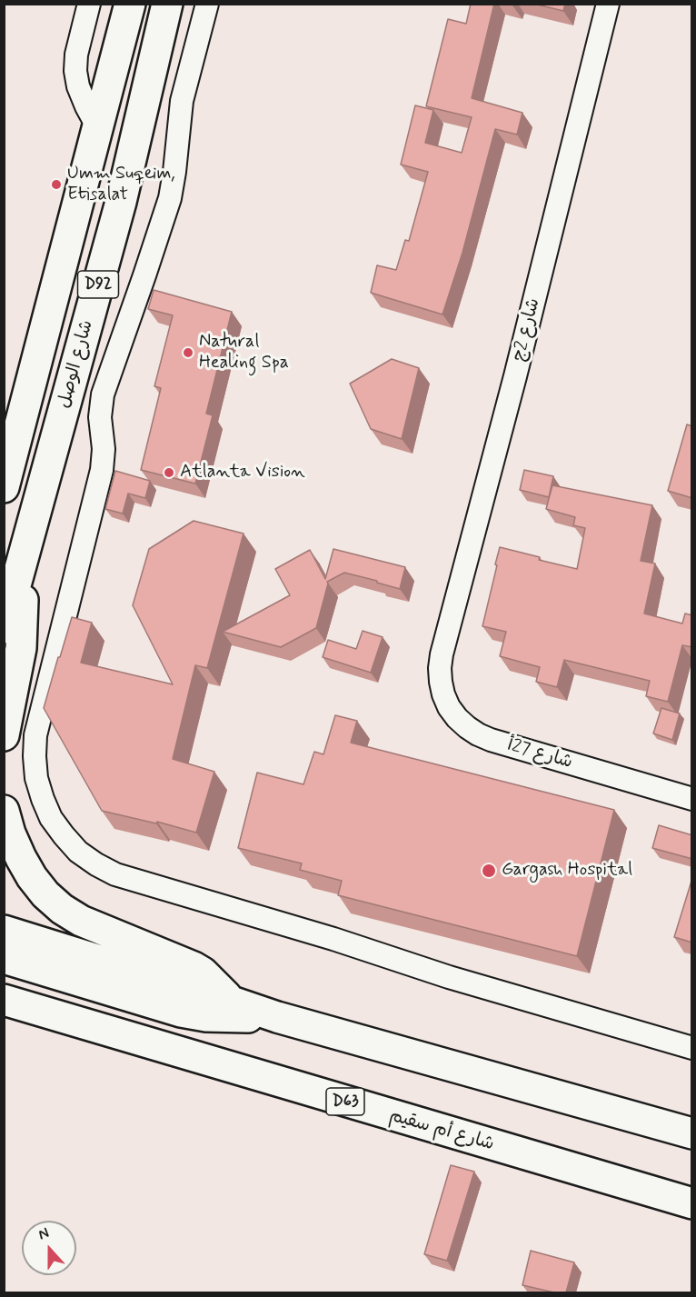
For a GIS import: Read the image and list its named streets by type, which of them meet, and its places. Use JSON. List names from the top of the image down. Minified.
{"streets":{"main road":["D92","شارع الوصل","D63","شارع أم سقيم"],"street":["شارع 2ج","شارع 27أ"]},"crossings":[["شارع 2ج","شارع 27أ"]],"places":["Umm Suqeim, Etisalat","Natural Healing Spa","Atlanta Vision","Gargash Hospital"],"north":"top"}
